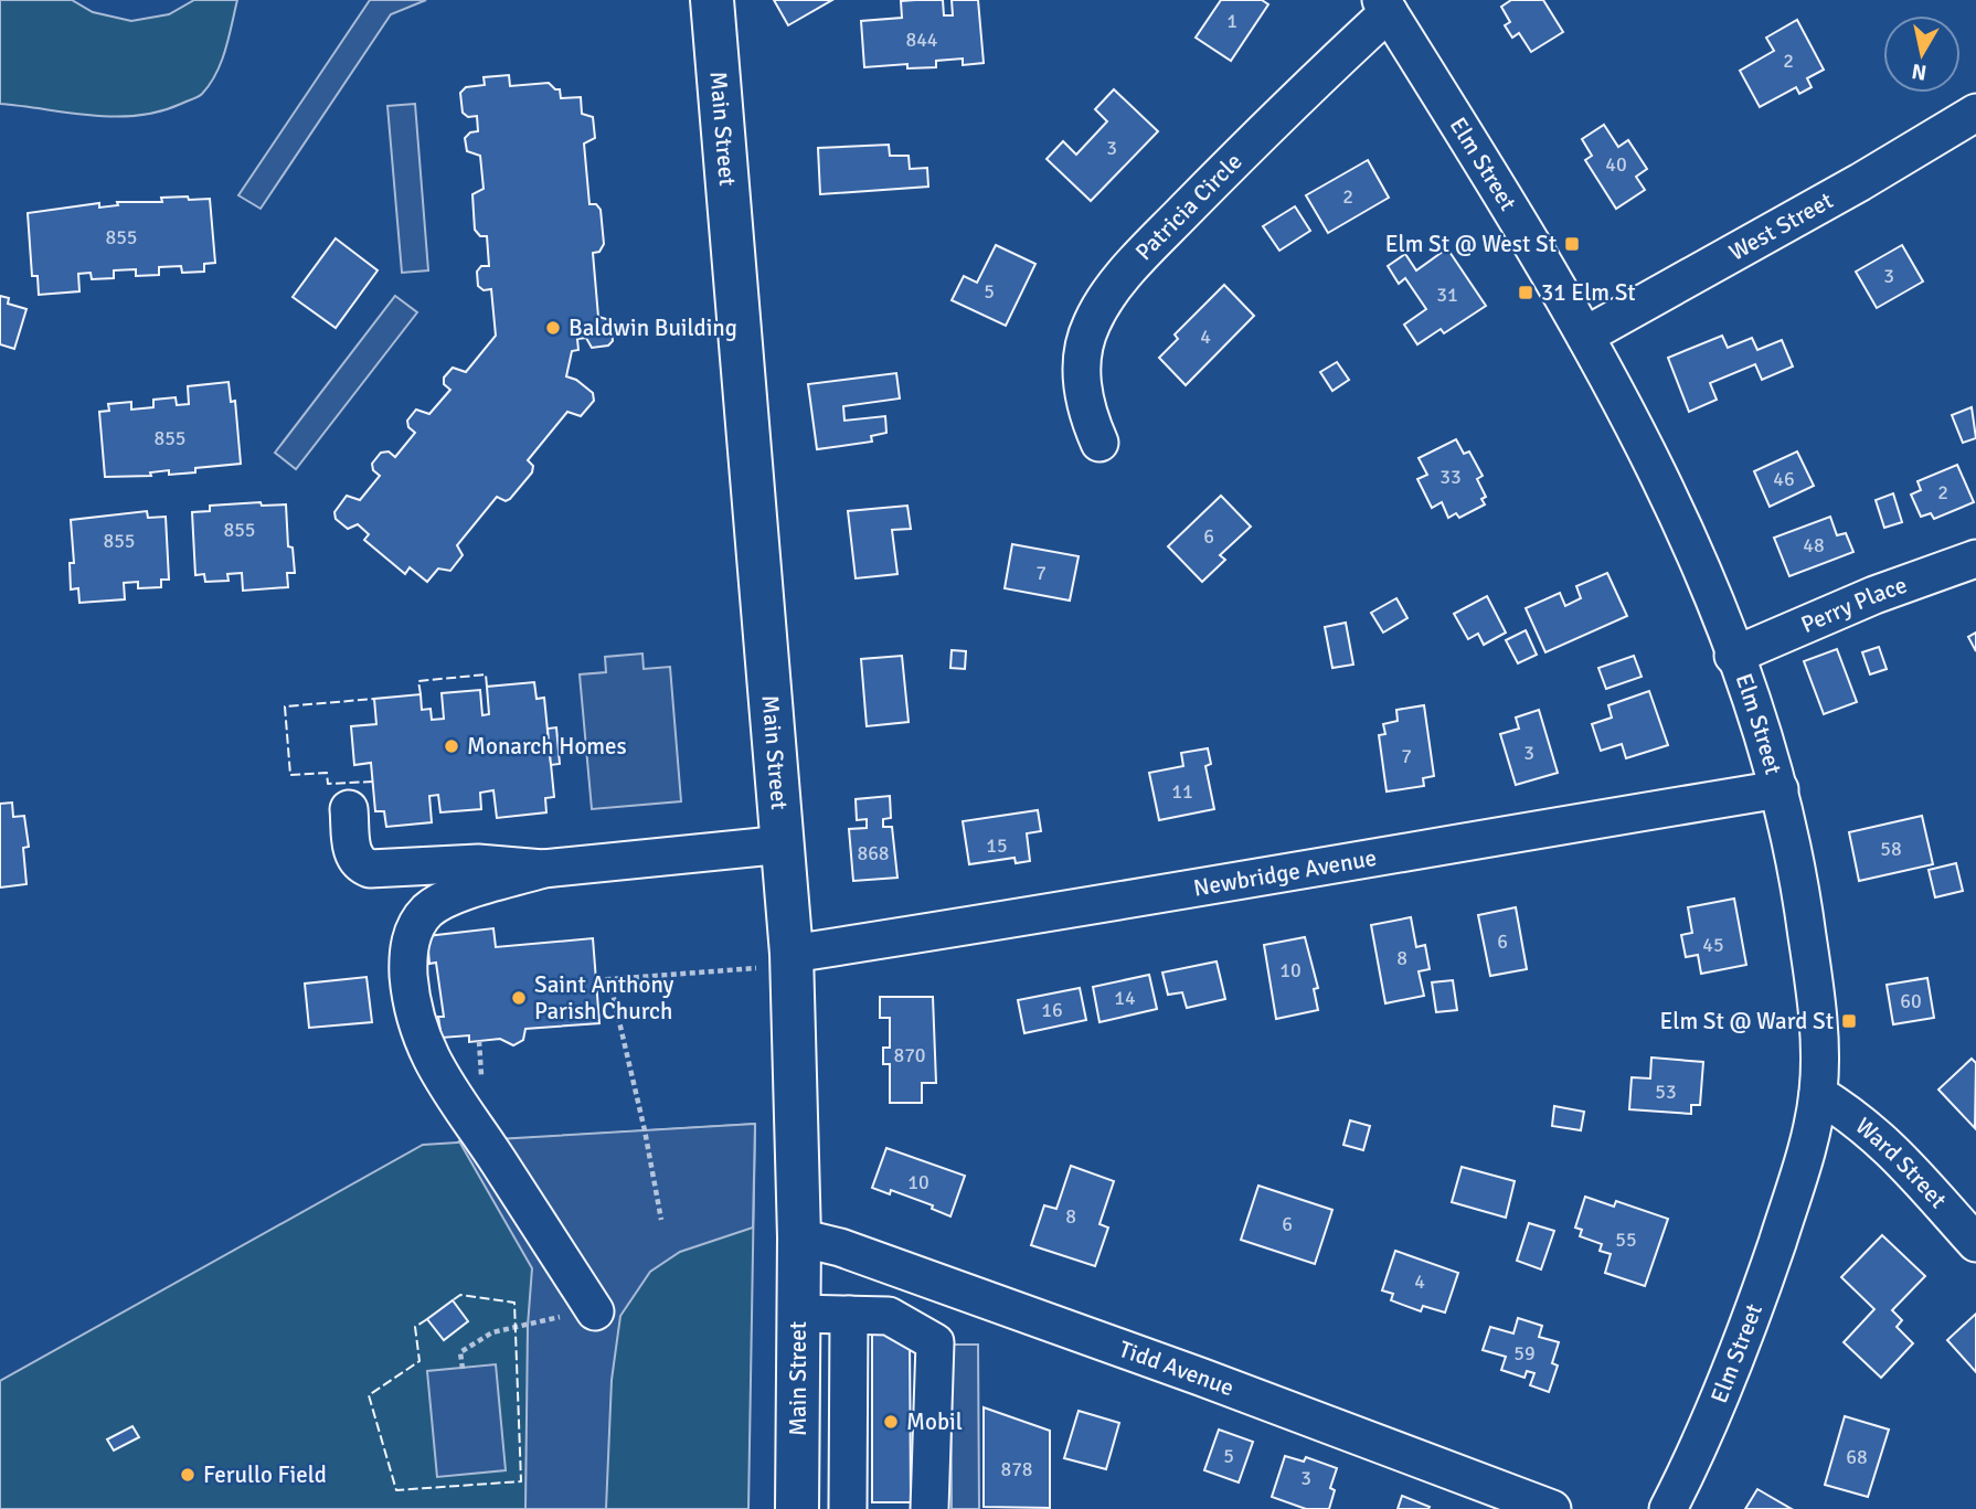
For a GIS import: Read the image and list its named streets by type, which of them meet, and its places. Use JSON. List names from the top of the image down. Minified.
{"streets":{"main road":["Main Street"],"street":["Elm Street","Patricia Circle","West Street","Perry Place","Newbridge Avenue","Ward Street","Tidd Avenue"]},"crossings":[["Main Street","Newbridge Avenue"],["Main Street","Tidd Avenue"],["Elm Street","Patricia Circle"],["Elm Street","West Street"],["Elm Street","Perry Place"],["Elm Street","Newbridge Avenue"],["Elm Street","Ward Street"]],"places":{"transit":["Elm St @ West St","31 Elm St","Elm St @ Ward St"],"other":["Baldwin Building","Monarch Homes","Saint Anthony Parish Church","Mobil","Ferullo Field"]},"house_numbers":["1","844","2","3","40","2","855","3","5","31","4","855","33","46","2","855","6","855","48","7","3","7","11","15","58","868","6","45","8","10","14","60","16","870","53","10","8","6","55","4","59","5","68","878","3"],"north":"bottom"}
